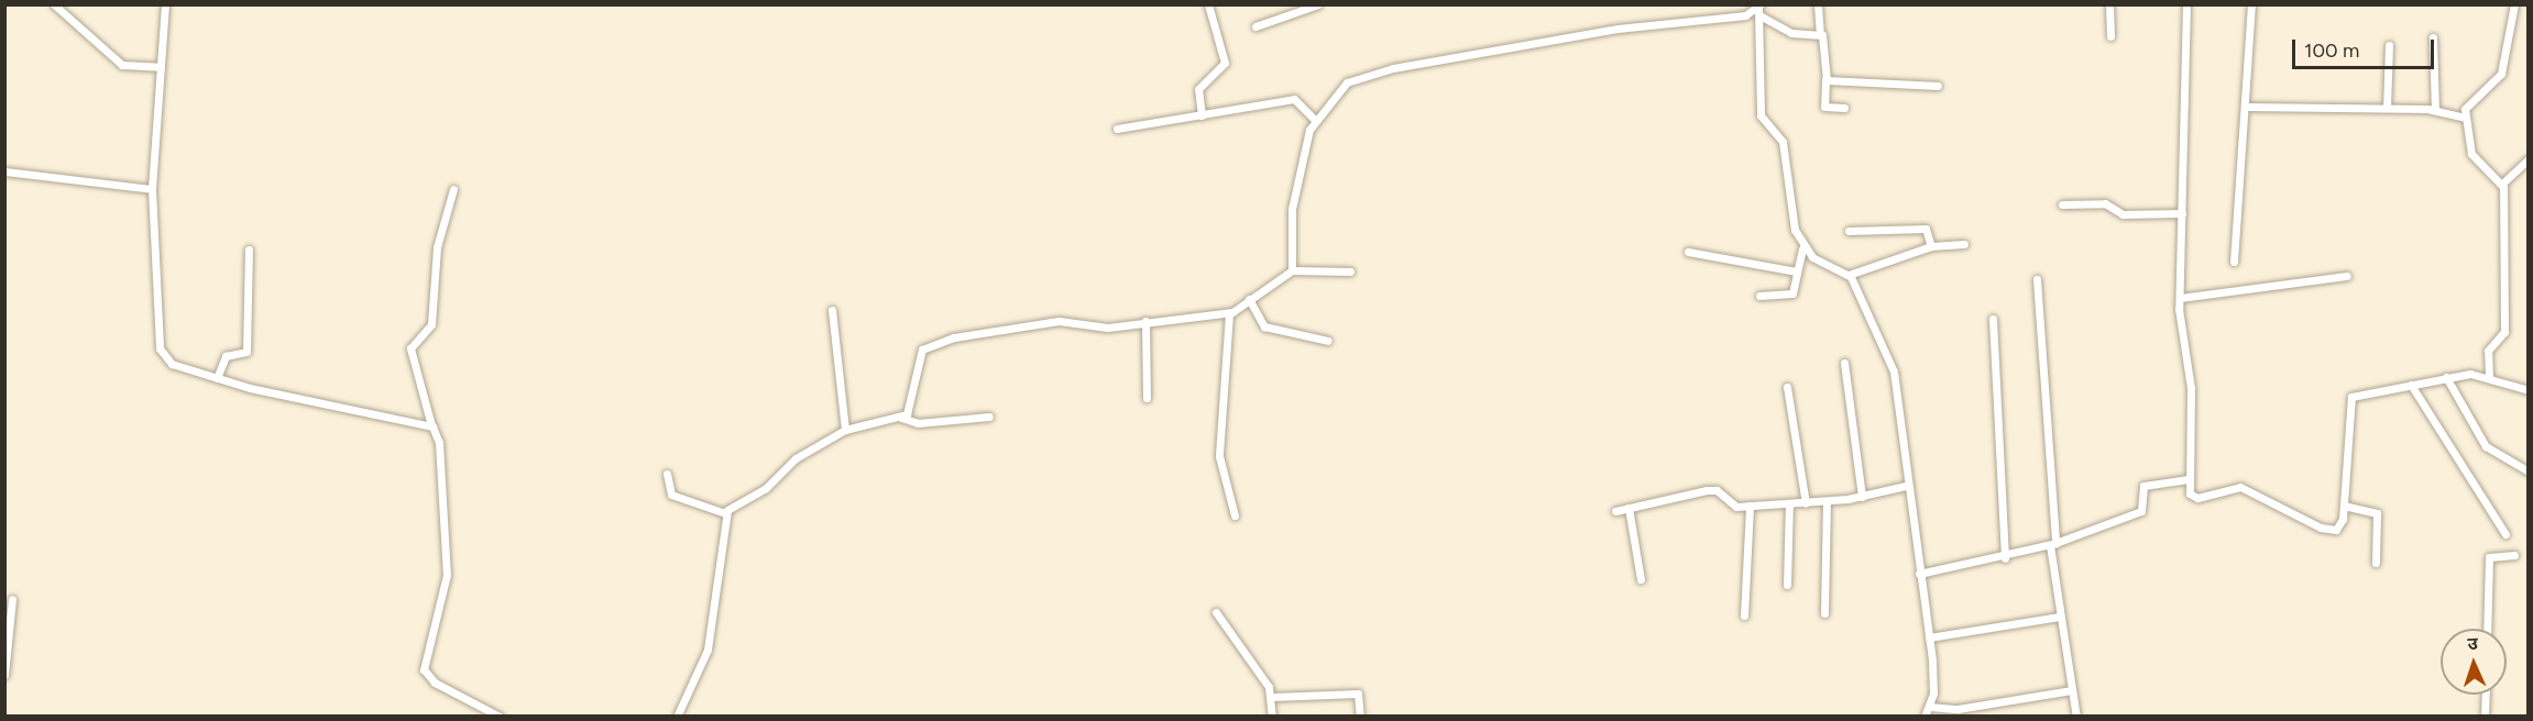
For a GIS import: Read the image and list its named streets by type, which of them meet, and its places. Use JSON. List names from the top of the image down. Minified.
{"scale_bar":"100 m","north":"top"}
